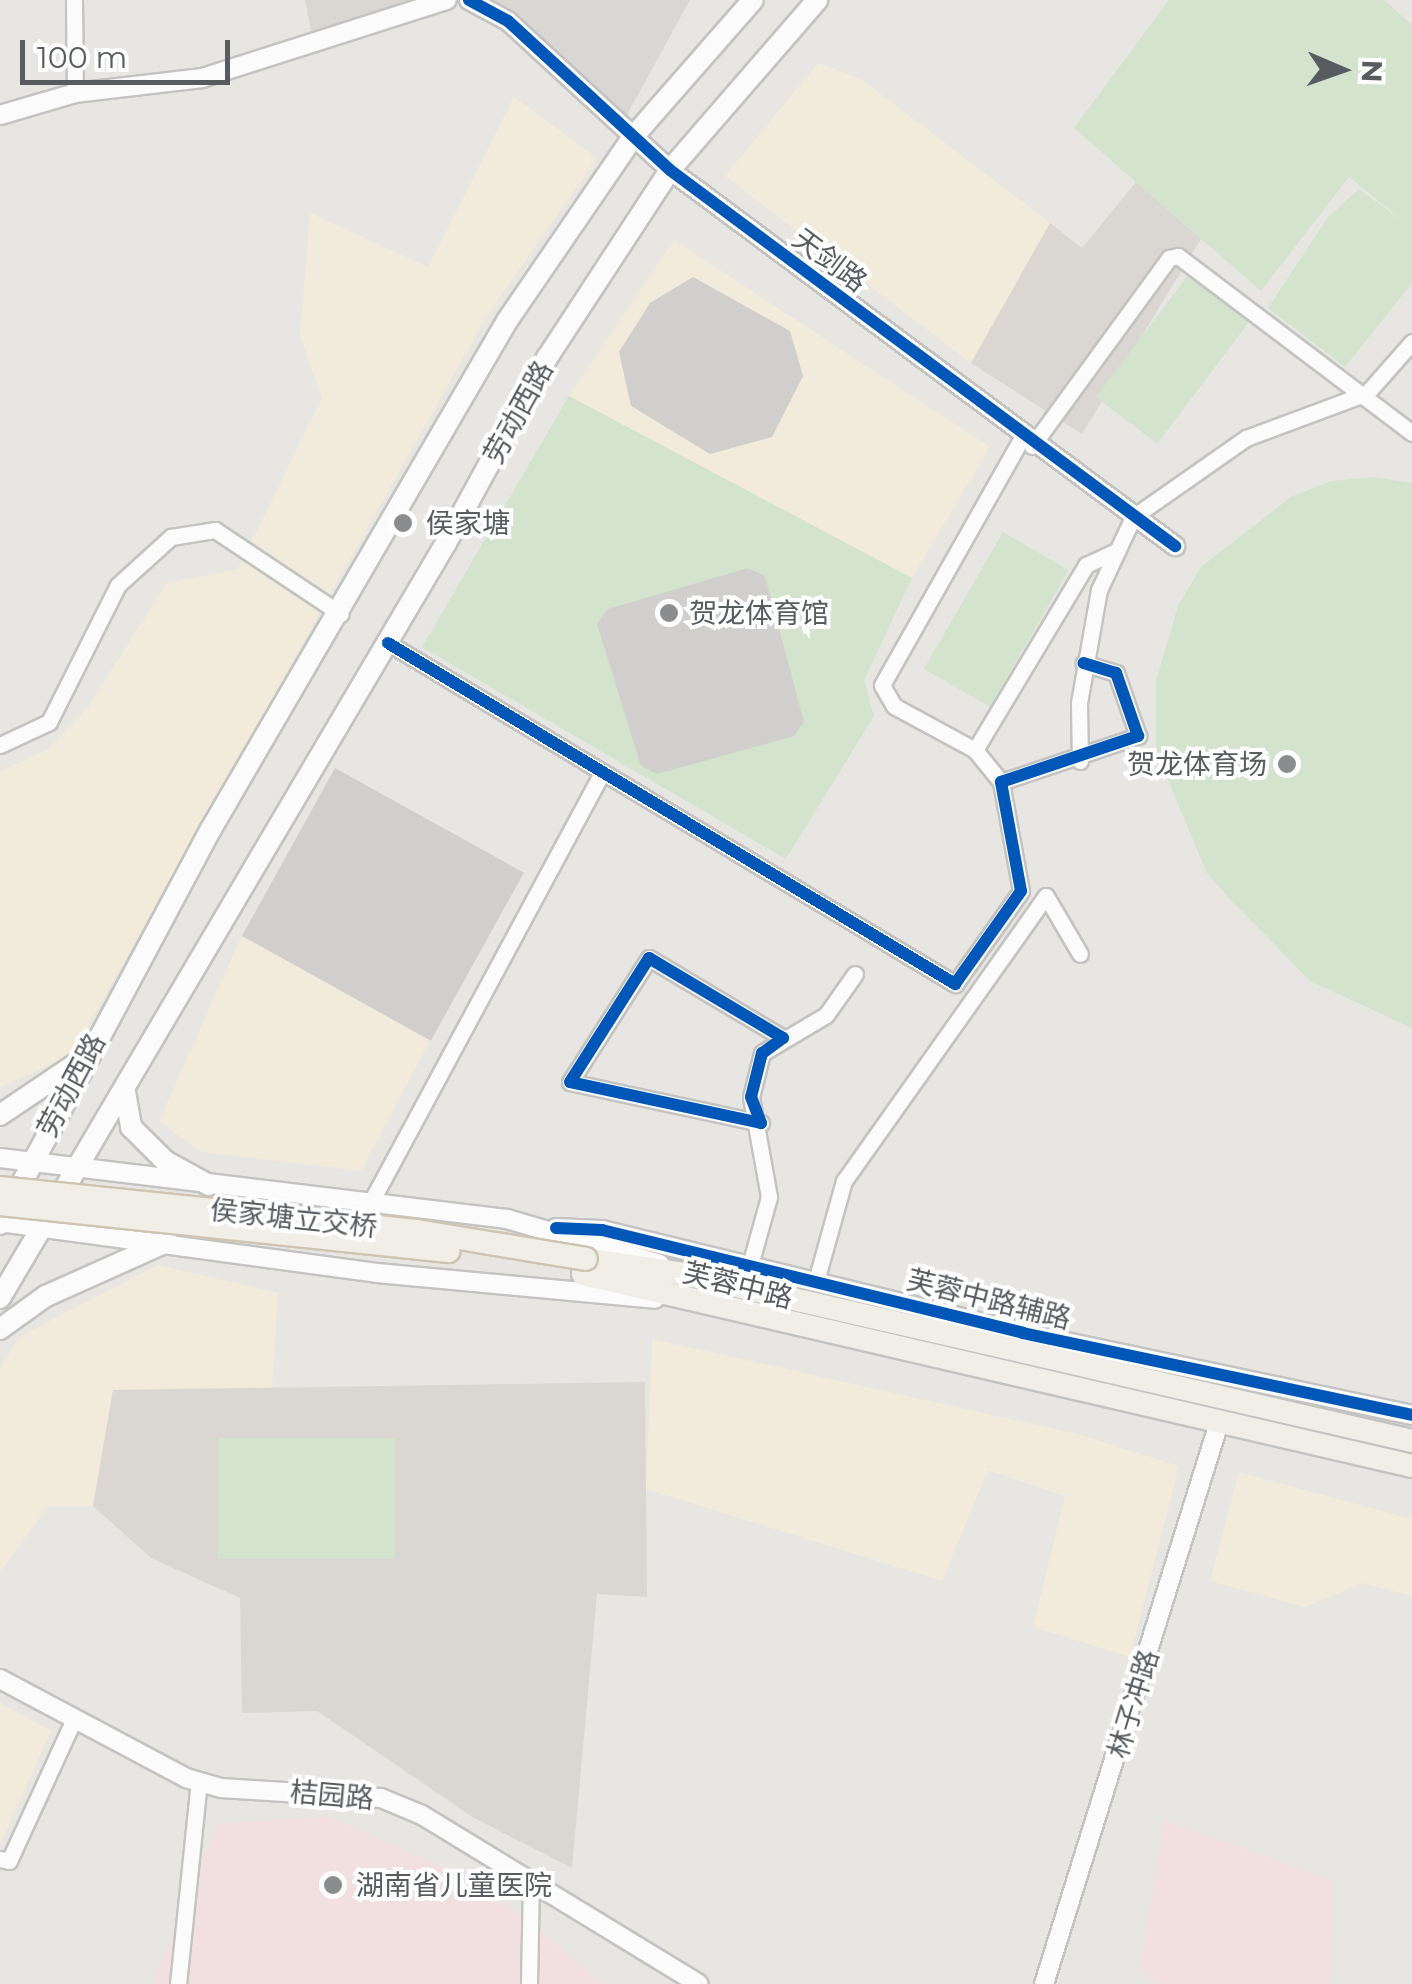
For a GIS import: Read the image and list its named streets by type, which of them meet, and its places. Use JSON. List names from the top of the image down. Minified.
{"streets":{"main road":["劳动西路","侯家塘立交桥","芙蓉中路"],"street":["天剑路","芙蓉中路辅路","林子冲路","桔园路"]},"crossings":[["天剑路","劳动西路"],["劳动西路","芙蓉中路"],["芙蓉中路","芙蓉中路辅路"],["芙蓉中路","林子冲路"]],"places":["侯家塘","贺龙体育馆","贺龙体育场","湖南省儿童医院"],"scale_bar":"100 m","north":"right"}
